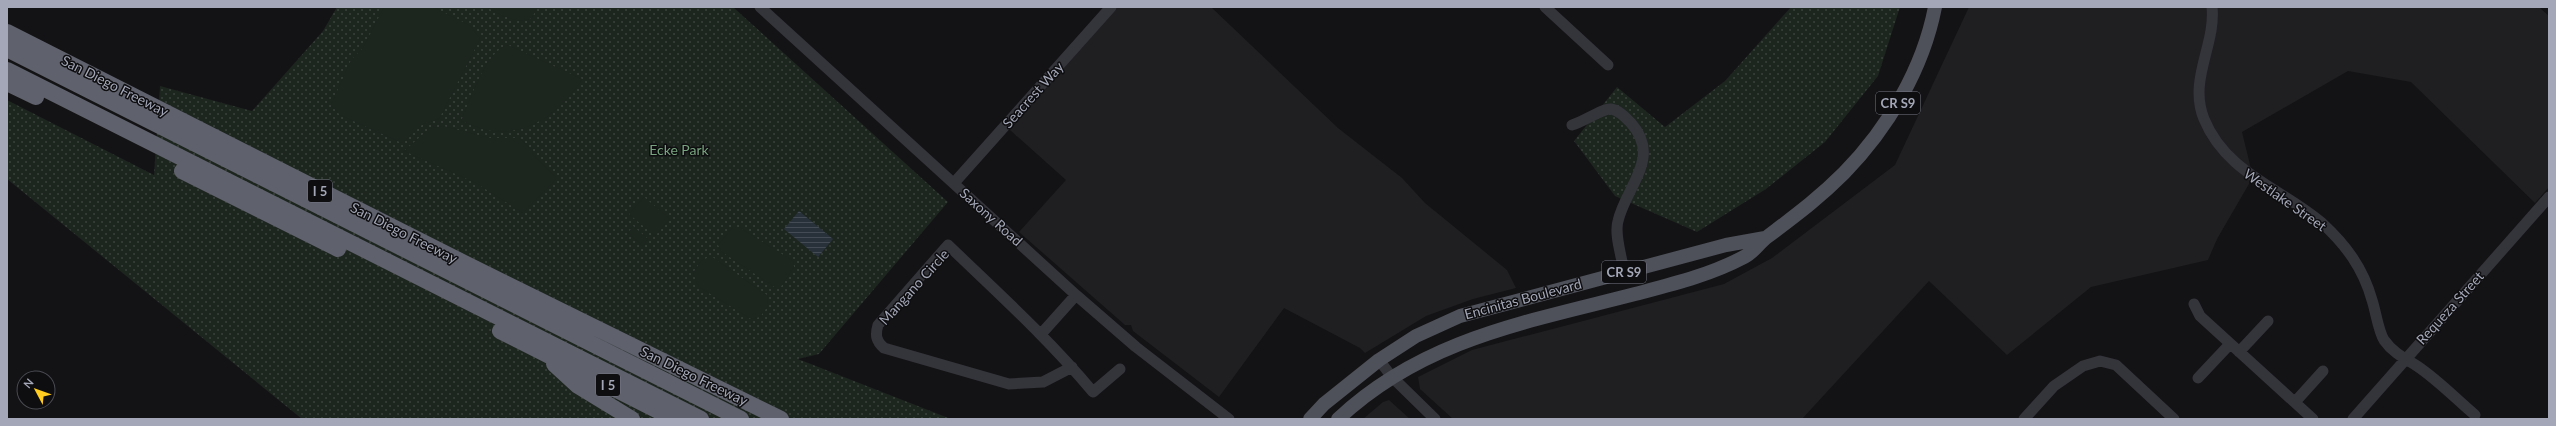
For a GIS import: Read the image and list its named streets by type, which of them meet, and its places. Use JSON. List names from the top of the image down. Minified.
{"streets":{"highway":["San Diego Freeway","I 5"],"main road":["CR S9","Encinitas Boulevard"],"street":["Seacrest Way","Westlake Street","Saxony Road","Mangano Circle","Requeza Street"]},"crossings":[["Seacrest Way","Saxony Road"],["Westlake Street","Requeza Street"]],"parks":["Ecke Park"],"north":"top left"}
